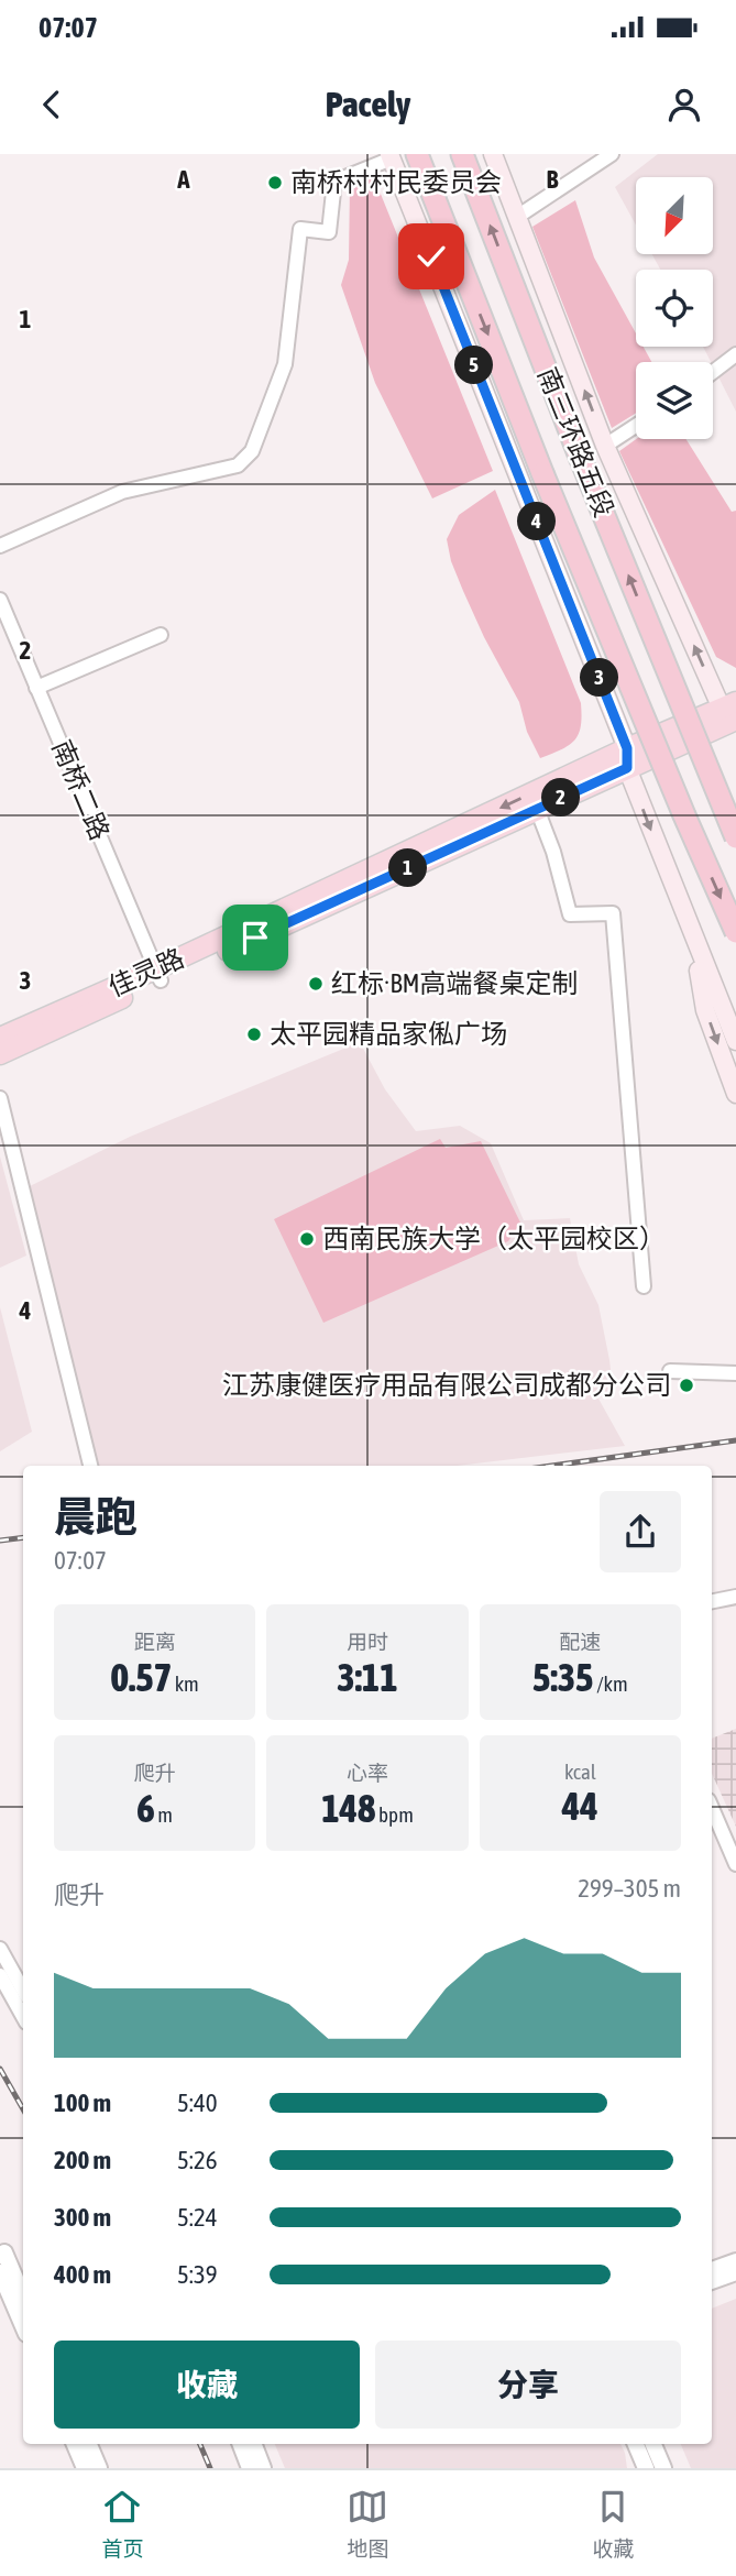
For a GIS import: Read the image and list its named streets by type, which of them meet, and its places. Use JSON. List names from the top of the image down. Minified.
{"streets":{"highway":["南三环路五段"],"main road":["佳灵路"],"street":["南桥二路"]},"crossings":[["南桥二路","佳灵路"]],"places":["南桥村村民委员会","红标·BM高端餐桌定制","太平园精品家俬广场","西南民族大学（太平园校区）","江苏康健医疗用品有限公司成都分公司"],"north":"bottom left","page":{"status":"07:07","header":"Pacely","pins":["5","4","3","2","1"],"heading":["晨跑","07:07"],"stats":[["距离","0.57 km"],["用时","3:11"],["配速","5:35 /km"],["爬升","6 m"],["心率","148 bpm"],["kcal","44"]],"chart":["爬升","299–305 m"],"list":[{"name":"100 m","note":"5:40"},{"name":"200 m","note":"5:26"},{"name":"300 m","note":"5:24"},{"name":"400 m","note":"5:39"}],"buttons":["收藏","分享"],"tabs":["首页","地图","收藏"]},"grid":{"columns":["A","B"],"rows":["1","2","3","4"]}}
